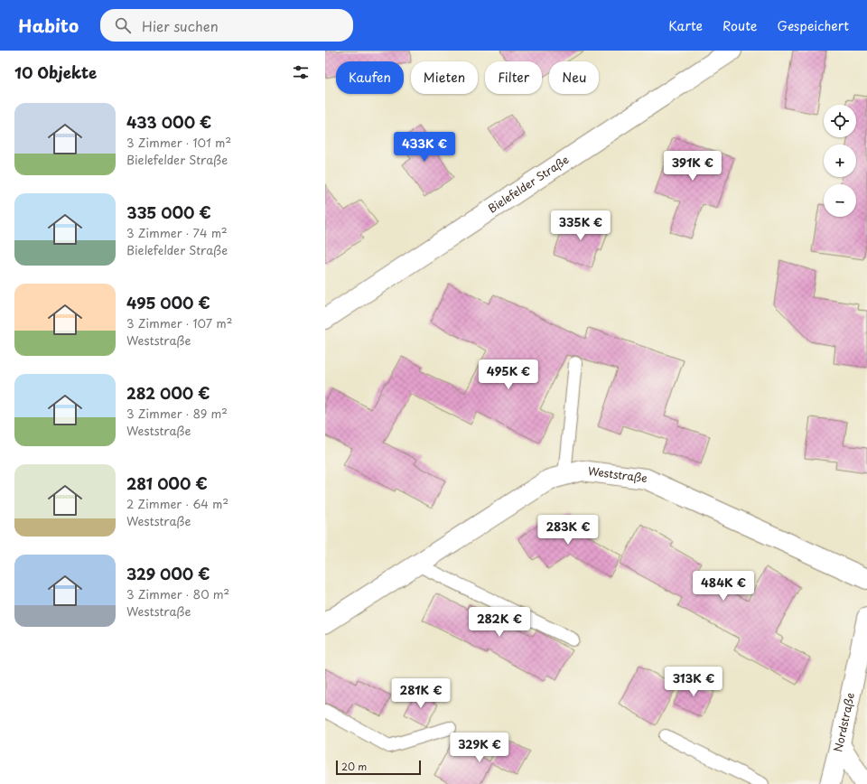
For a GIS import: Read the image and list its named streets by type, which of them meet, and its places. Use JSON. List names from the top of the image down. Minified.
{"streets":{"street":["Bielefelder Straße","Weststraße","Nordstraße"]},"scale_bar":"20 m","page":{"header":"Habito","search":"Hier suchen","nav":["Karte","Route","Gespeichert"],"heading":"10 Objekte","chip":["Kaufen","Mieten","Filter","Neu"],"list":[{"name":"433 000 €","note":"3 Zimmer · 101 m² · Bielefelder Straße"},{"name":"335 000 €","note":"3 Zimmer · 74 m² · Bielefelder Straße"},{"name":"495 000 €","note":"3 Zimmer · 107 m² · Weststraße"},{"name":"282 000 €","note":"3 Zimmer · 89 m² · Weststraße"},{"name":"281 000 €","note":"2 Zimmer · 64 m² · Weststraße"},{"name":"329 000 €","note":"3 Zimmer · 80 m² · Weststraße"}],"map_buttons":["+","−"],"price":["433K €","391K €","335K €","495K €","283K €","484K €","282K €","313K €","281K €","329K €"],"scale":"20 m"}}
